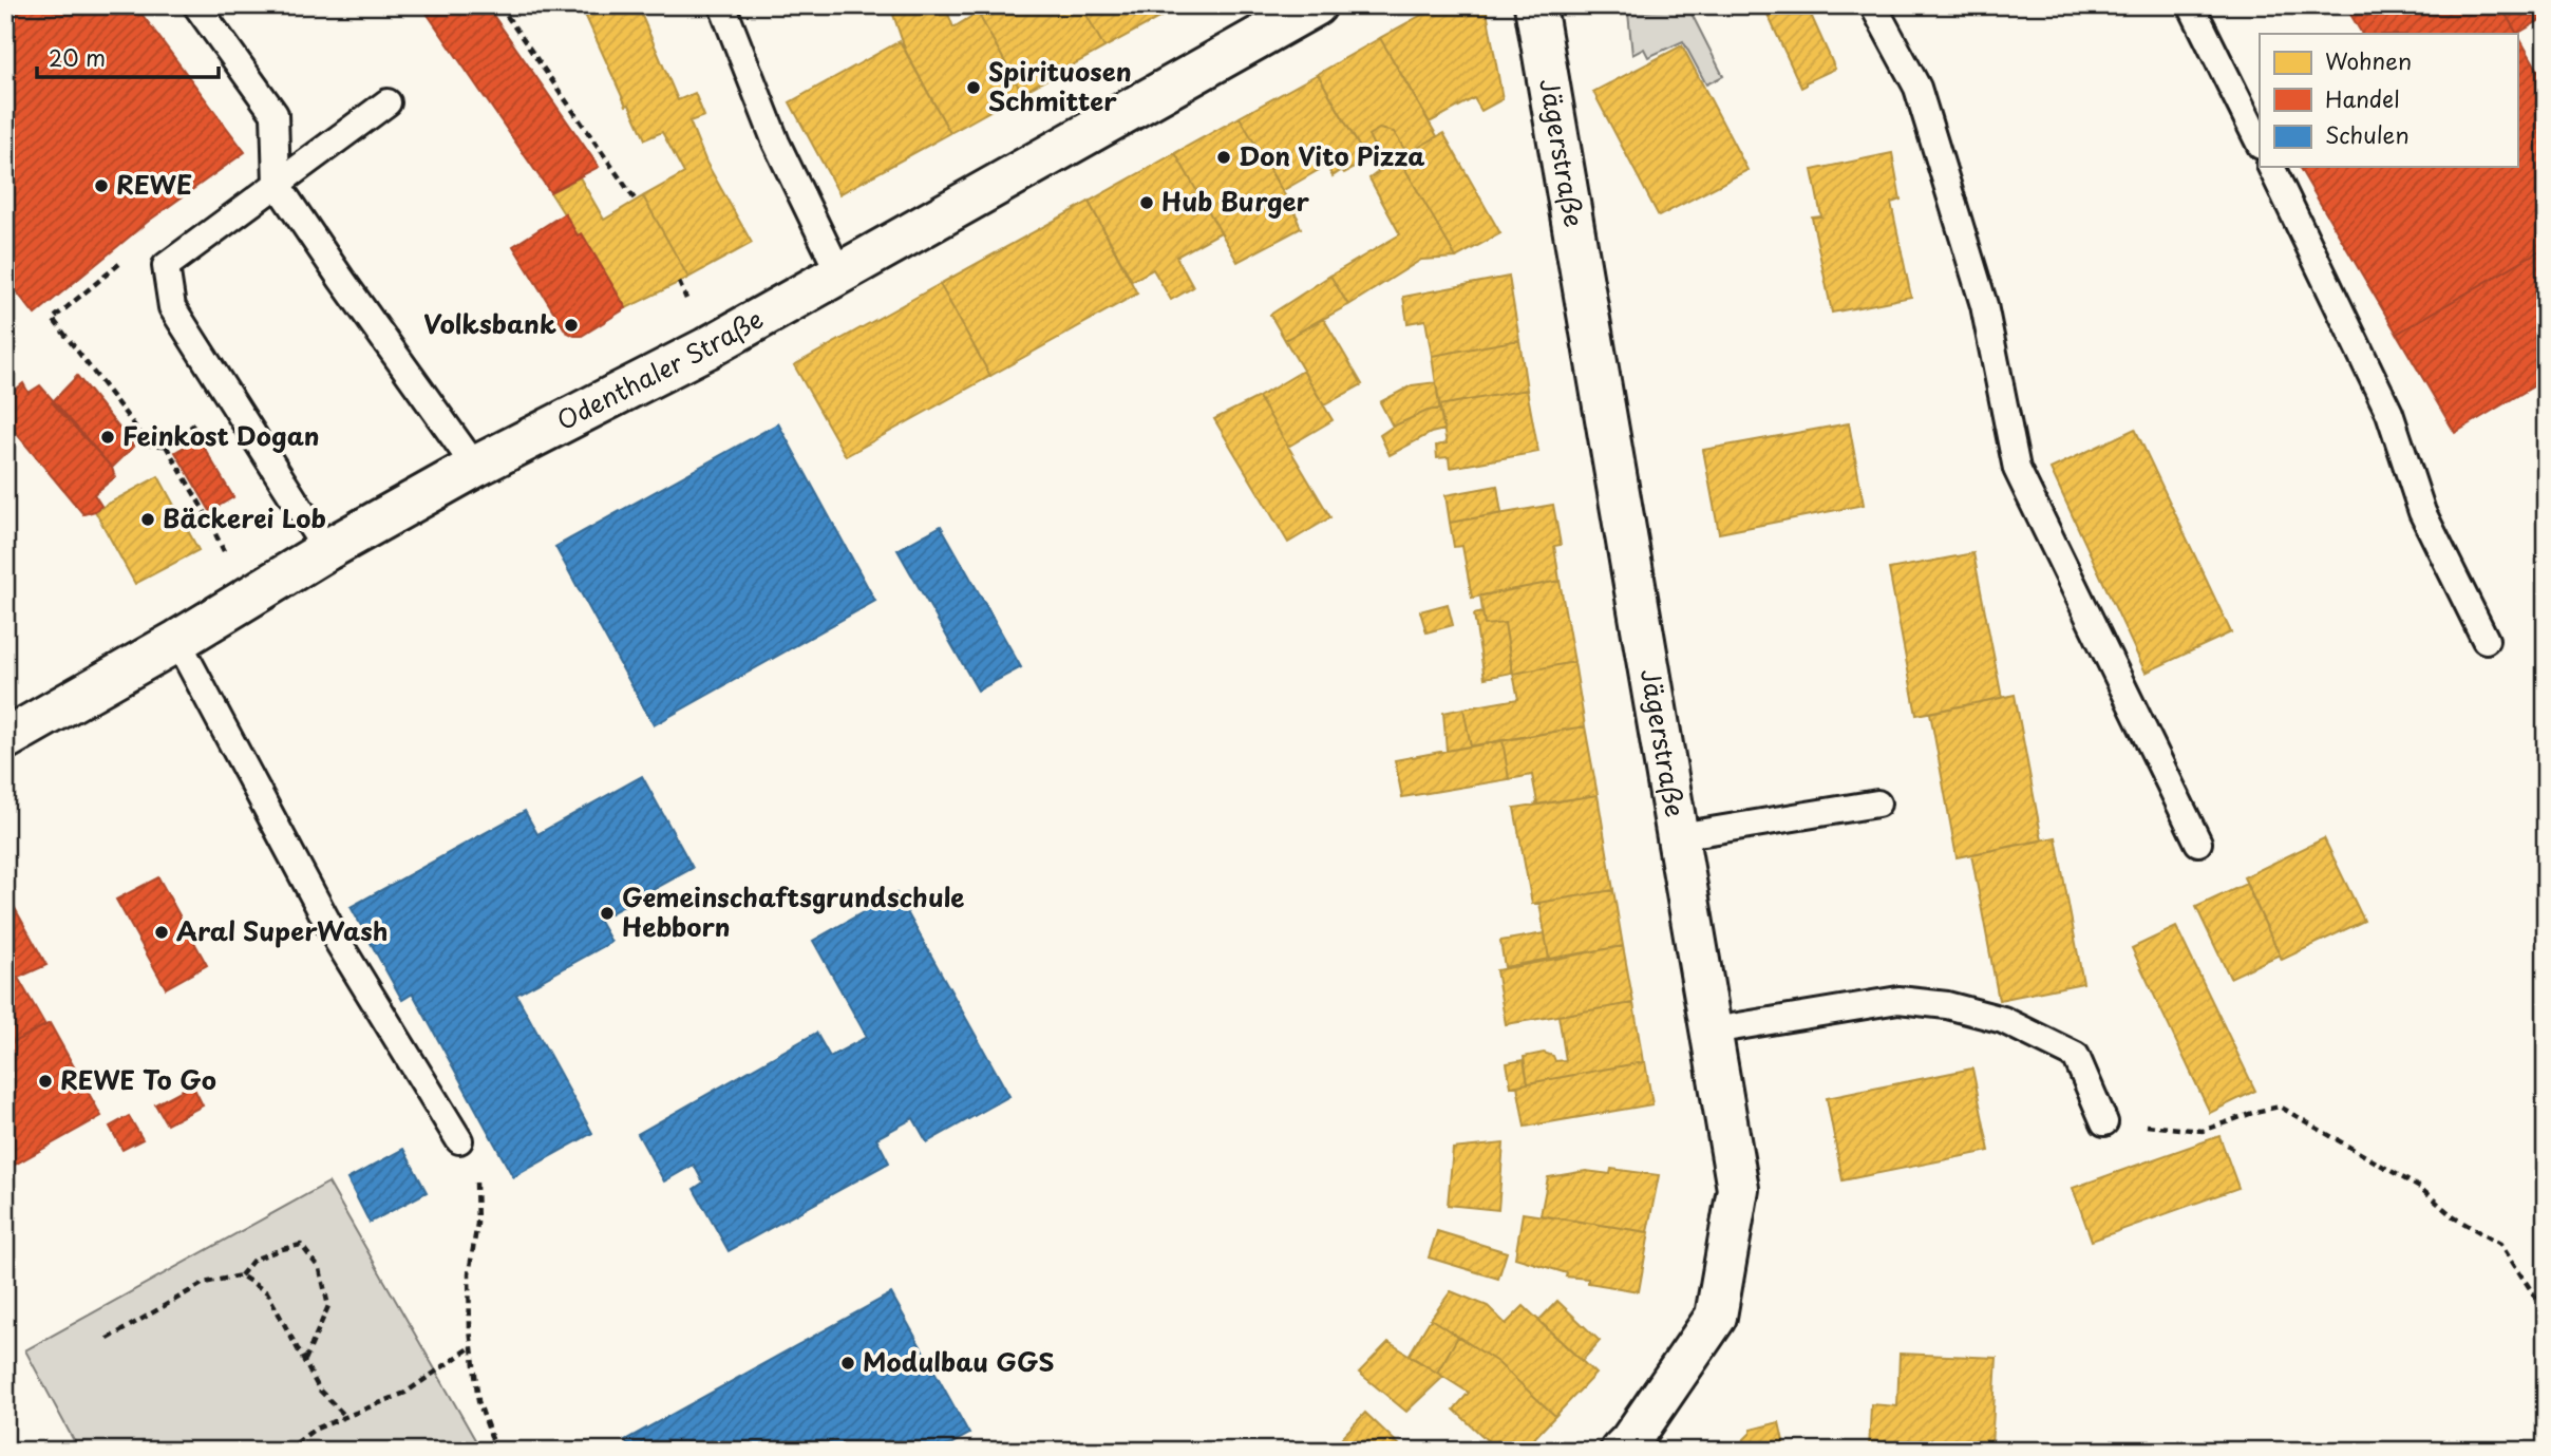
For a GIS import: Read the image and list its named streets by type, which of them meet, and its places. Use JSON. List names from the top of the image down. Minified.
{"streets":{"main road":["Jägerstraße","Odenthaler Straße"]},"places":["Spirituosen Schmitter","Don Vito Pizza","REWE","Hub Burger","Volksbank","Feinkost Dogan","Bäckerei Lob","Gemeinschaftsgrundschule Hebborn","Aral SuperWash","REWE To Go","Modulbau GGS"],"legend":["Wohnen","Handel","Schulen"],"scale_bar":"20 m"}
